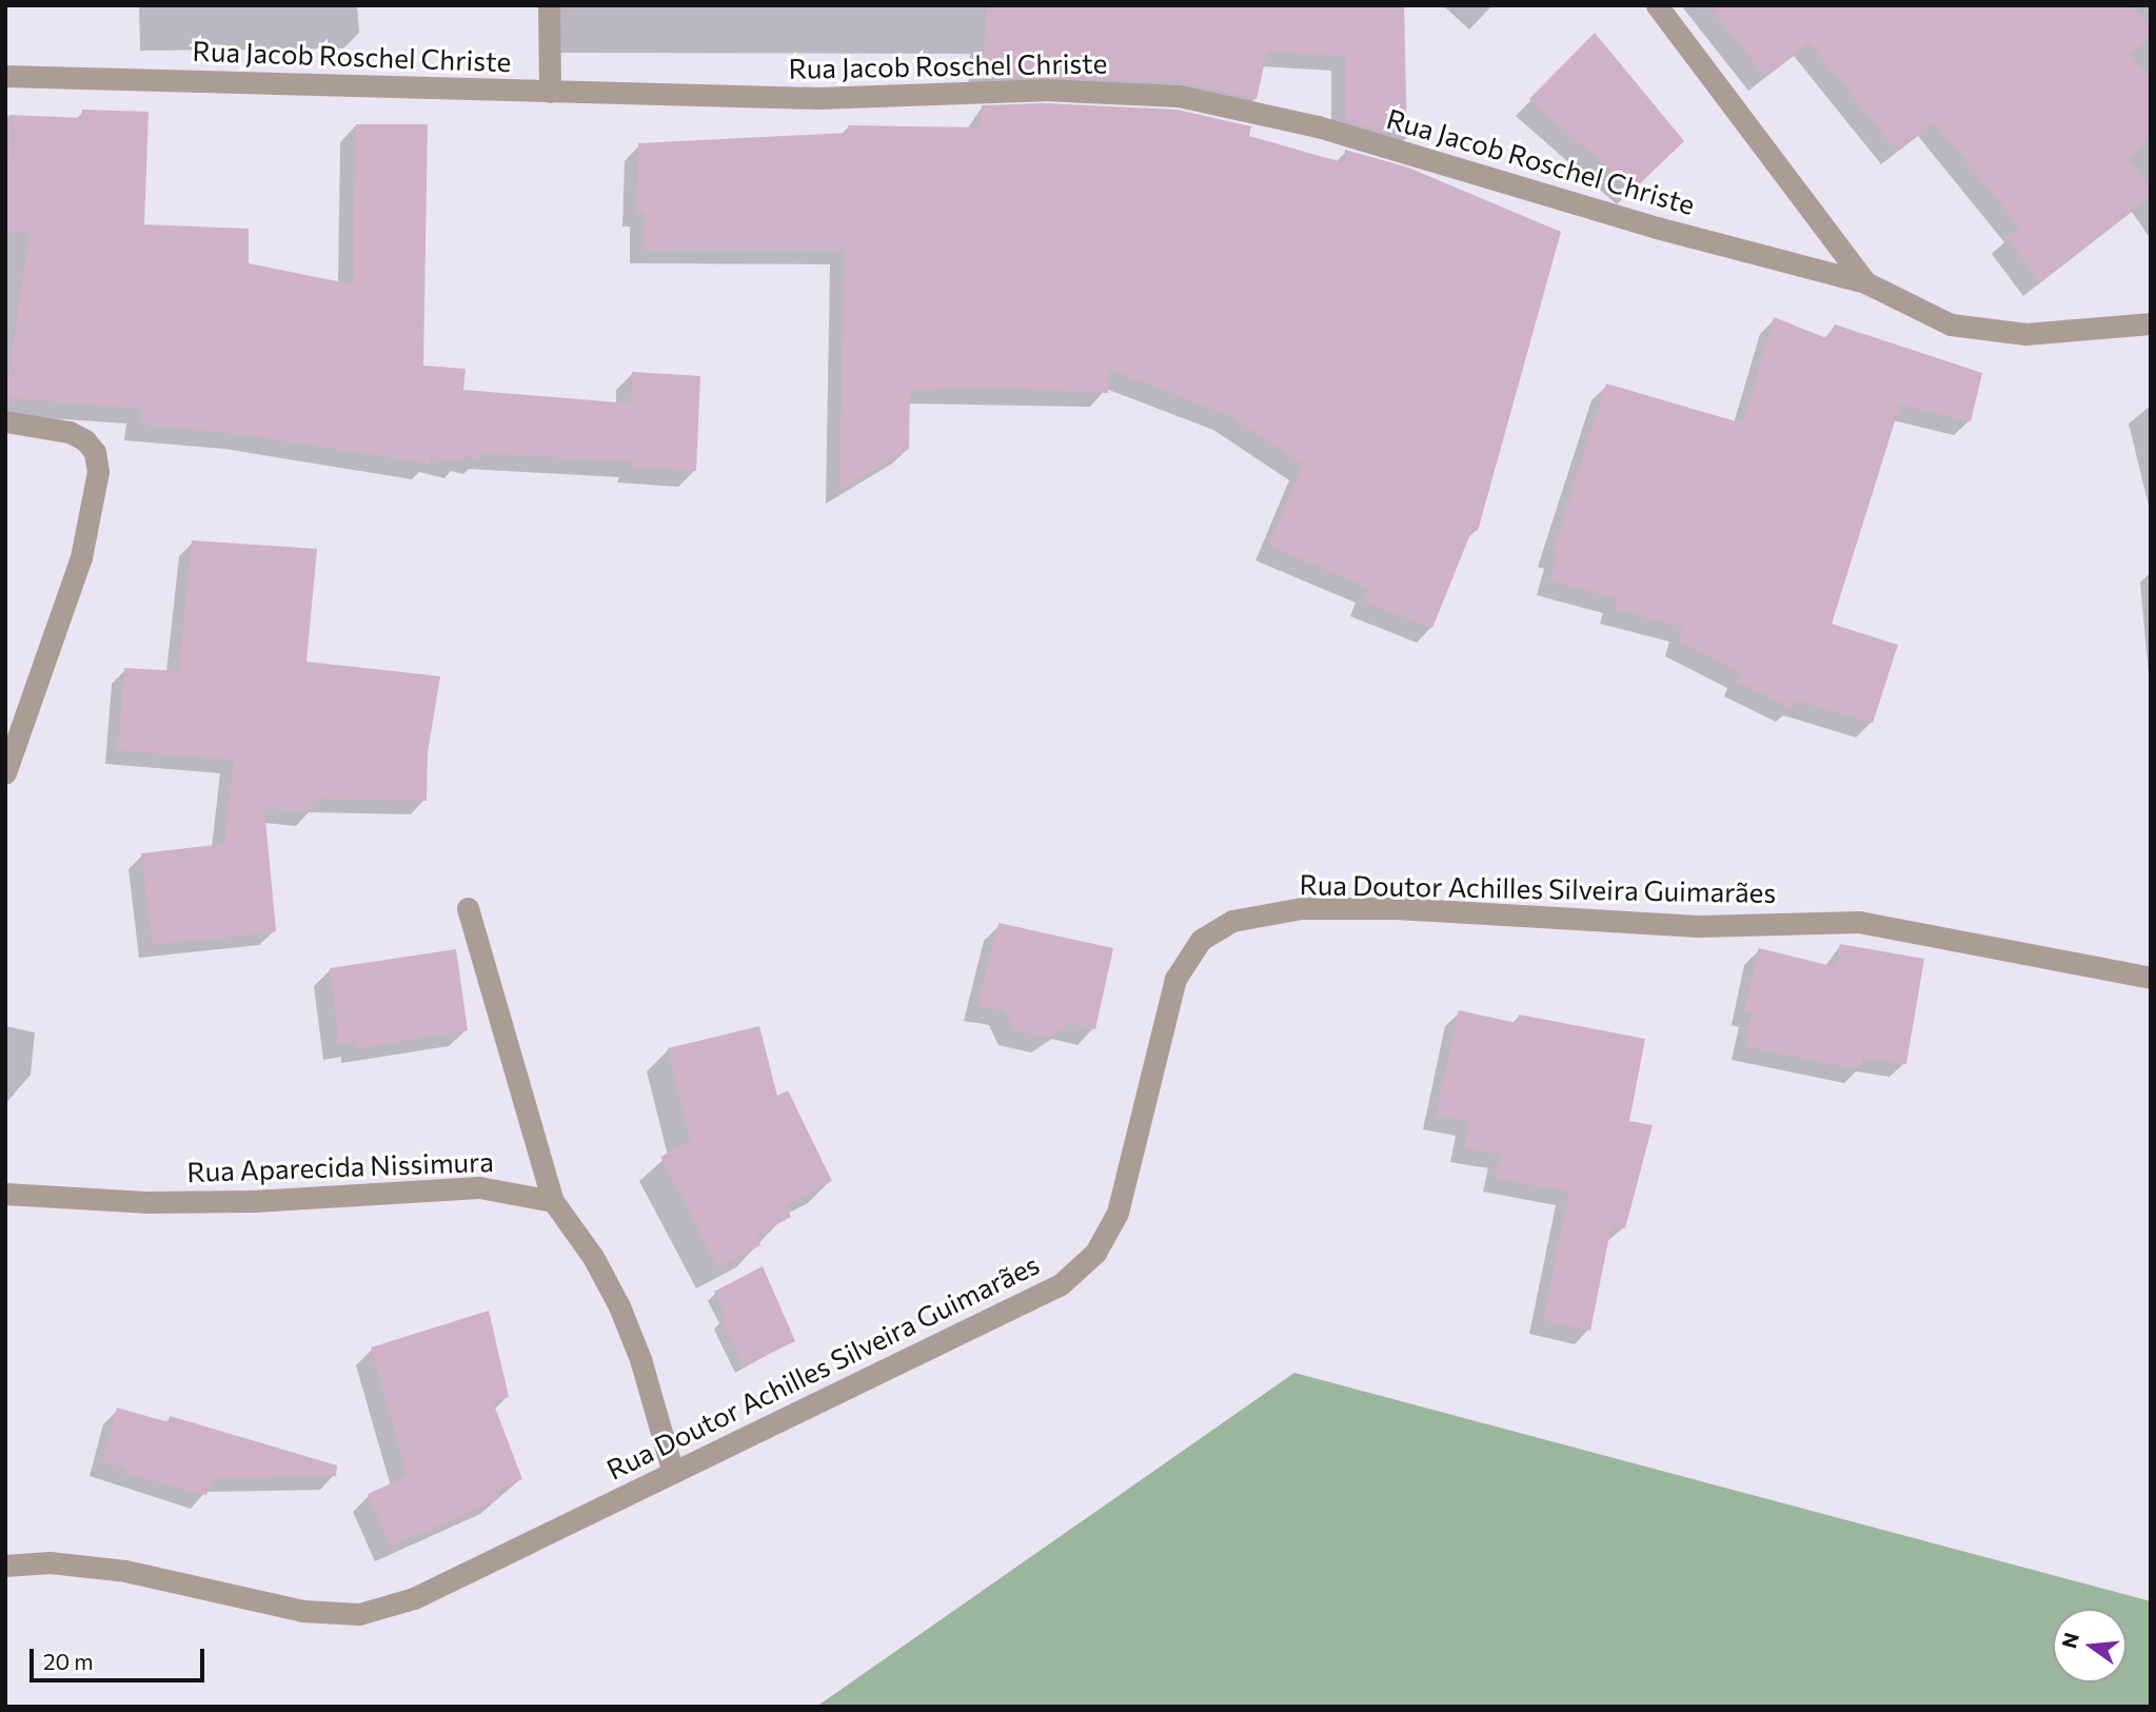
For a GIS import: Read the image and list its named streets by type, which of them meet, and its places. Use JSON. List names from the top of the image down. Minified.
{"streets":{"street":["Rua Jacob Roschel Christe","Rua Doutor Achilles Silveira Guimarães","Rua Aparecida Nissimura"]},"scale_bar":"20 m","north":"left"}
